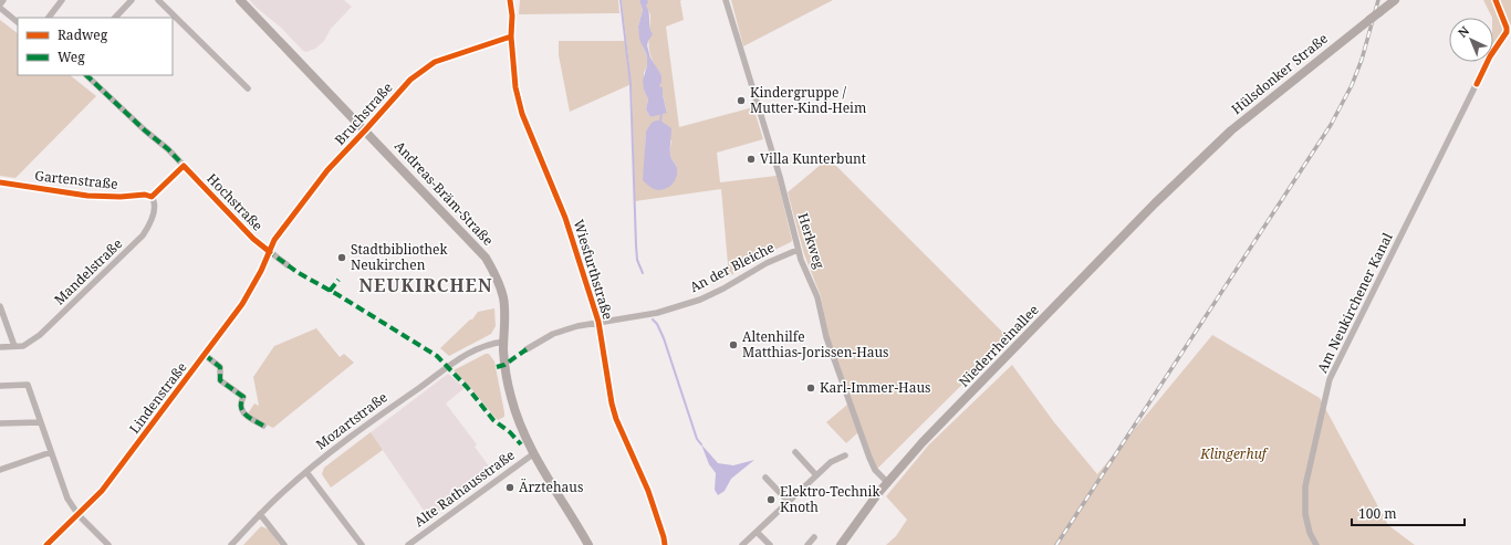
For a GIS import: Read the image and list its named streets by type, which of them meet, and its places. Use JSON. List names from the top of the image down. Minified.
{"streets":{"main road":["Hülsdonker Straße","Andreas-Bräm-Straße","Niederrheinallee"],"street":["Bruchstraße","Gartenstraße","Hochstraße","Herkweg","An der Bleiche","Wiesfurthstraße","Mandelstraße","Am Neukirchener Kanal","Lindenstraße","Mozartstraße","Alte Rathausstraße"]},"crossings":[["Hülsdonker Straße","Niederrheinallee"],["Bruchstraße","Andreas-Bräm-Straße"],["Bruchstraße","Hochstraße"],["Bruchstraße","Wiesfurthstraße"],["Bruchstraße","Lindenstraße"],["Gartenstraße","Mandelstraße"],["Andreas-Bräm-Straße","Mozartstraße"],["Andreas-Bräm-Straße","Alte Rathausstraße"],["Hochstraße","Lindenstraße"],["Herkweg","An der Bleiche"],["Herkweg","Niederrheinallee"],["An der Bleiche","Wiesfurthstraße"]],"districts":["NEUKIRCHEN"],"parks":["Klingerhuf"],"places":["Kindergruppe / Mutter-Kind-Heim","Villa Kunterbunt","Stadtbibliothek Neukirchen","Altenhilfe Matthias-Jorissen-Haus","Karl-Immer-Haus","Ärztehaus","Elektro-Technik Knoth"],"legend":["Radweg","Weg"],"scale_bar":"100 m","north":"top left"}
